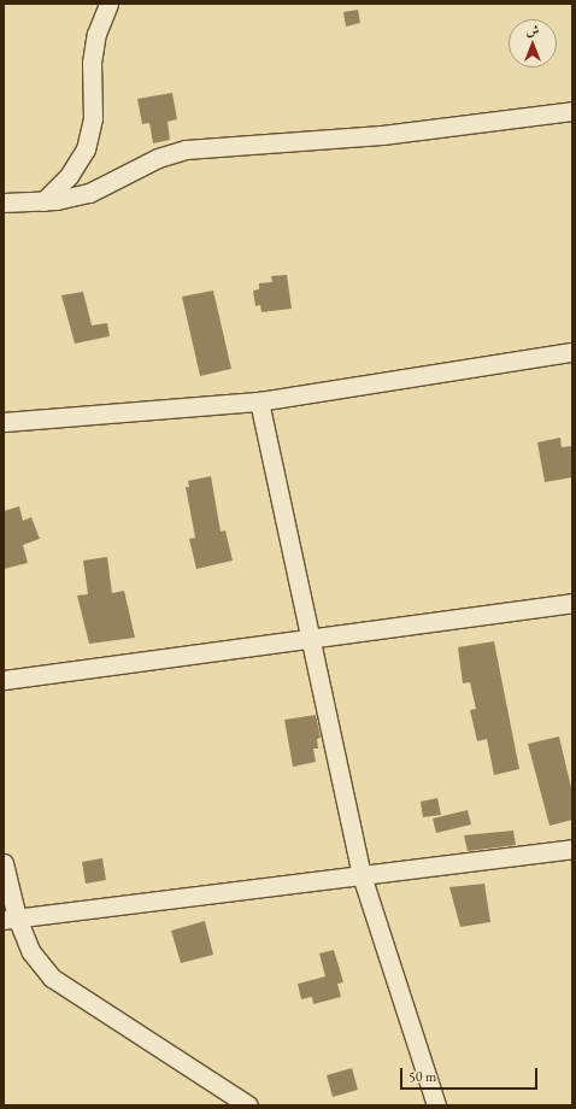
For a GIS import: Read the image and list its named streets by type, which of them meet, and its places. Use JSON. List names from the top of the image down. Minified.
{"scale_bar":"50 m","north":"top"}
